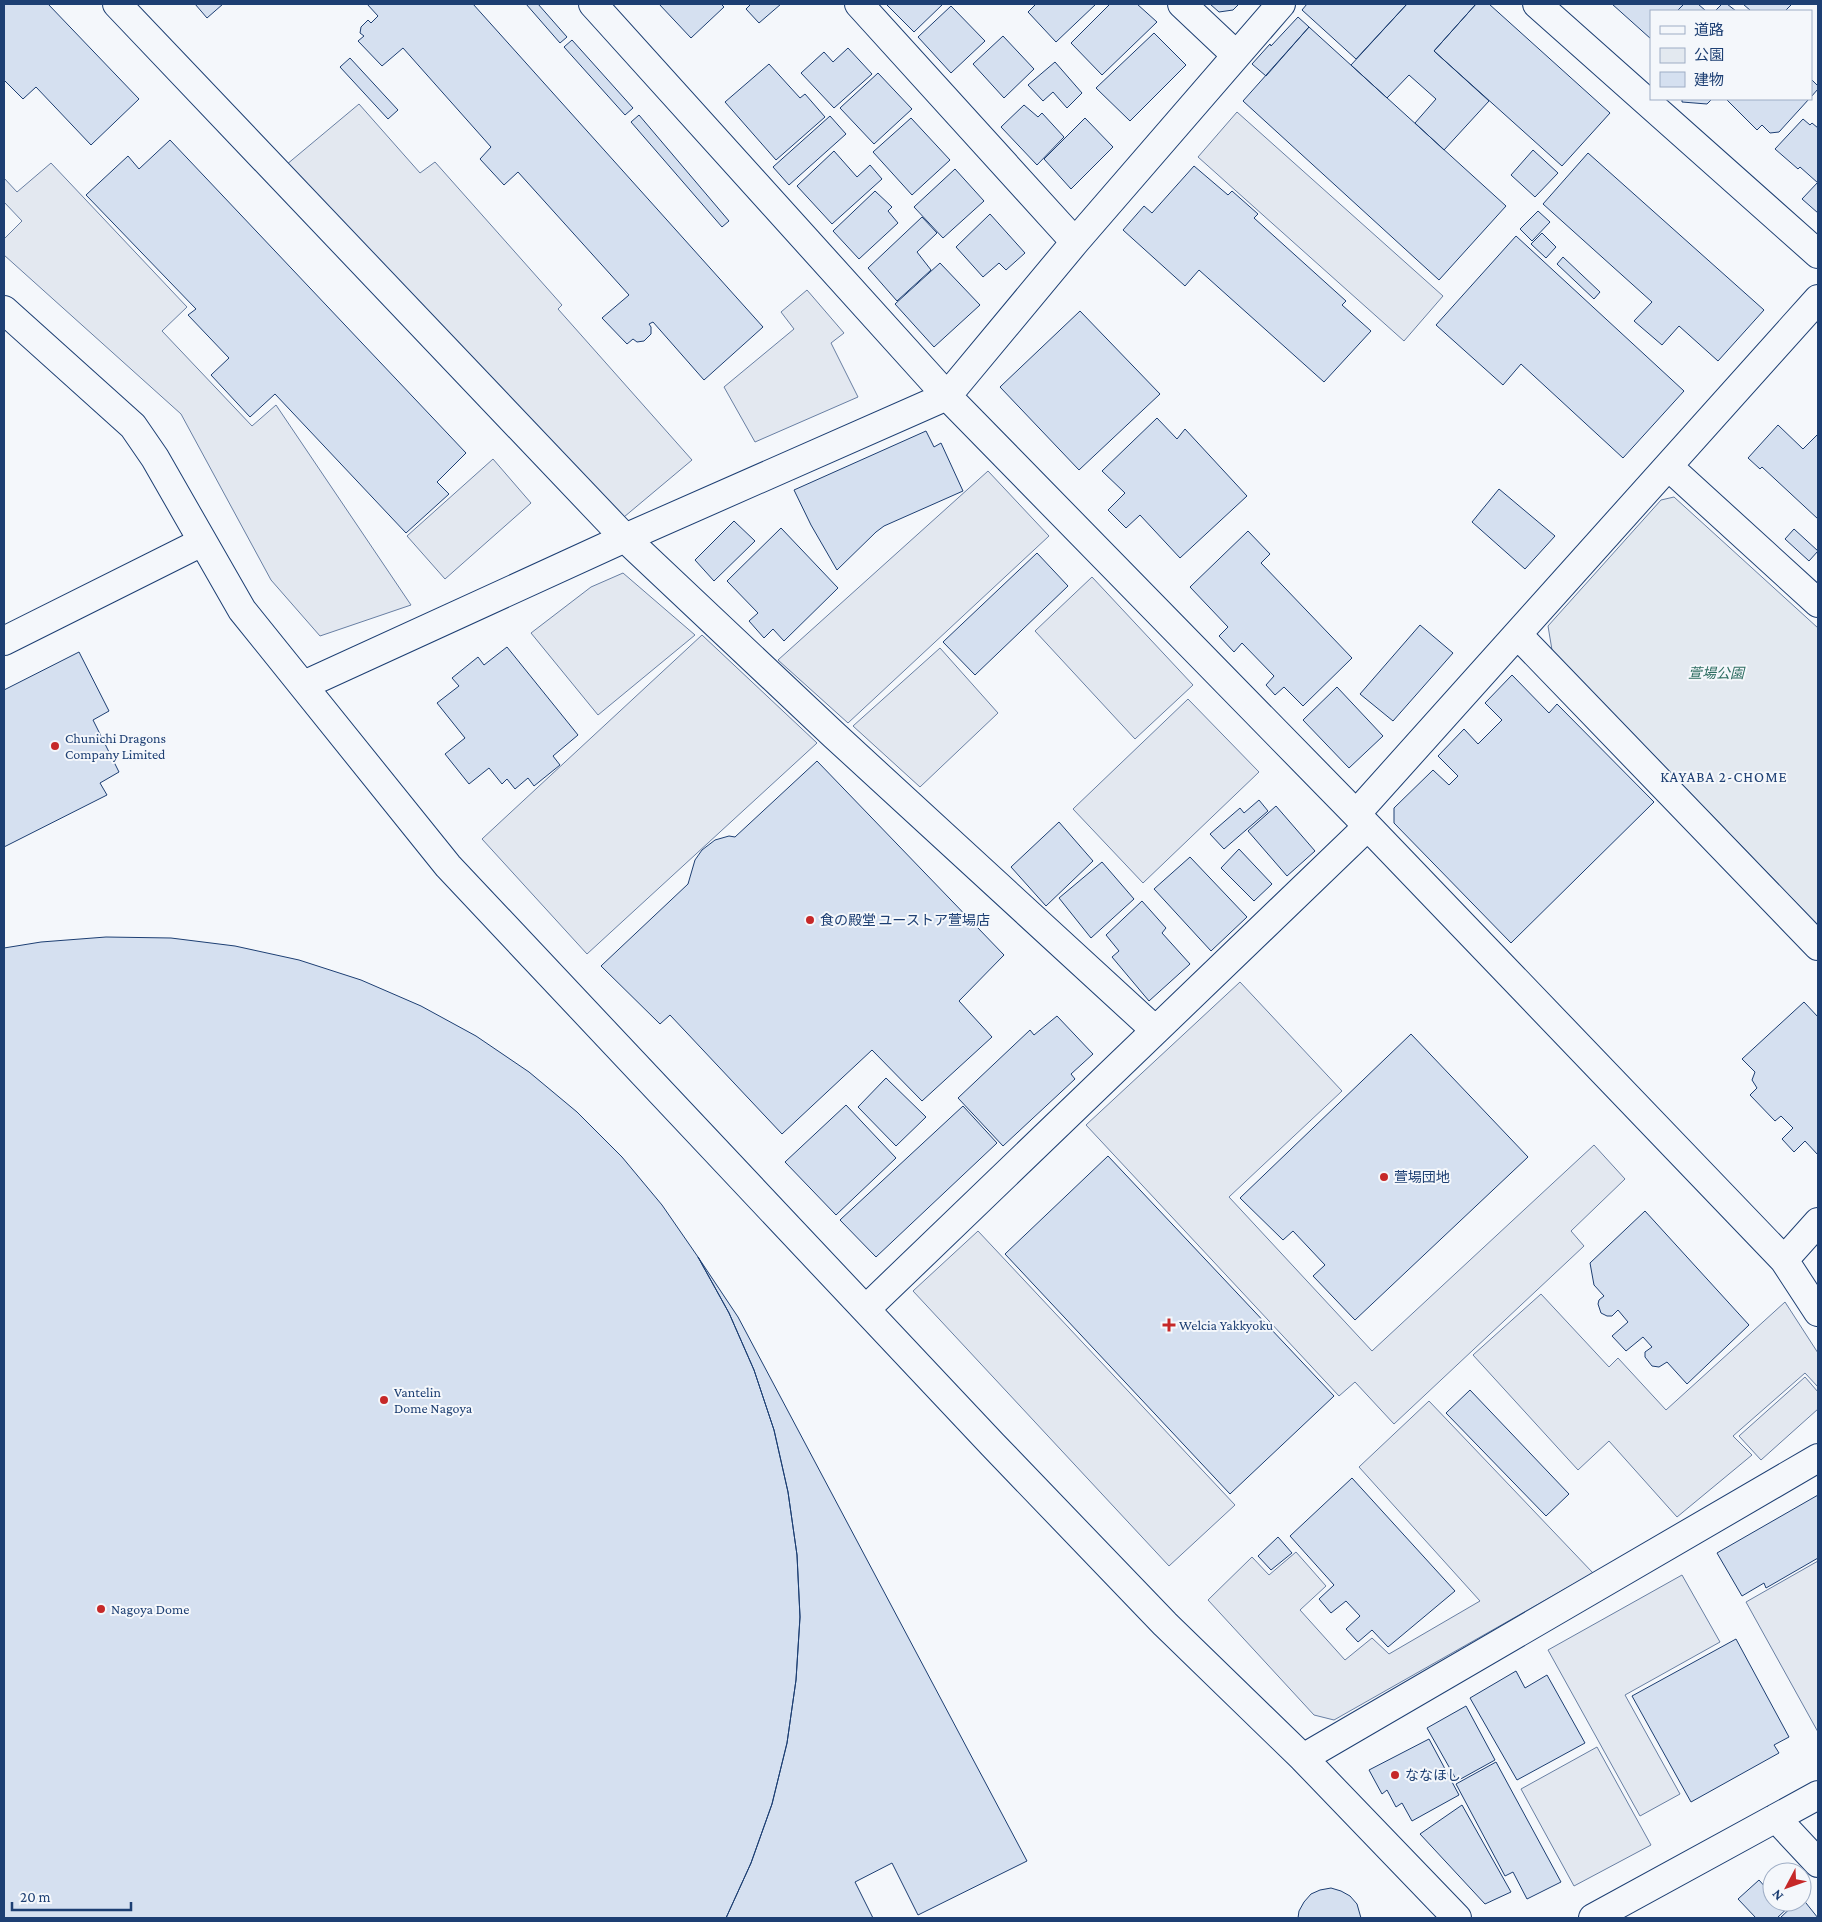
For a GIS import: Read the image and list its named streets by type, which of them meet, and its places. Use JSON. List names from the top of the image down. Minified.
{"districts":["KAYABA 2-CHOME"],"parks":["萱場公園"],"places":{"other":["Chunichi Dragons Company Limited","食の殿堂 ユーストア萱場店","萱場団地","Vantelin Dome Nagoya","Nagoya Dome","ななほし"],"health":["Welcia Yakkyoku"]},"legend":["道路","公園","建物"],"scale_bar":"20 m","north":"bottom left"}
